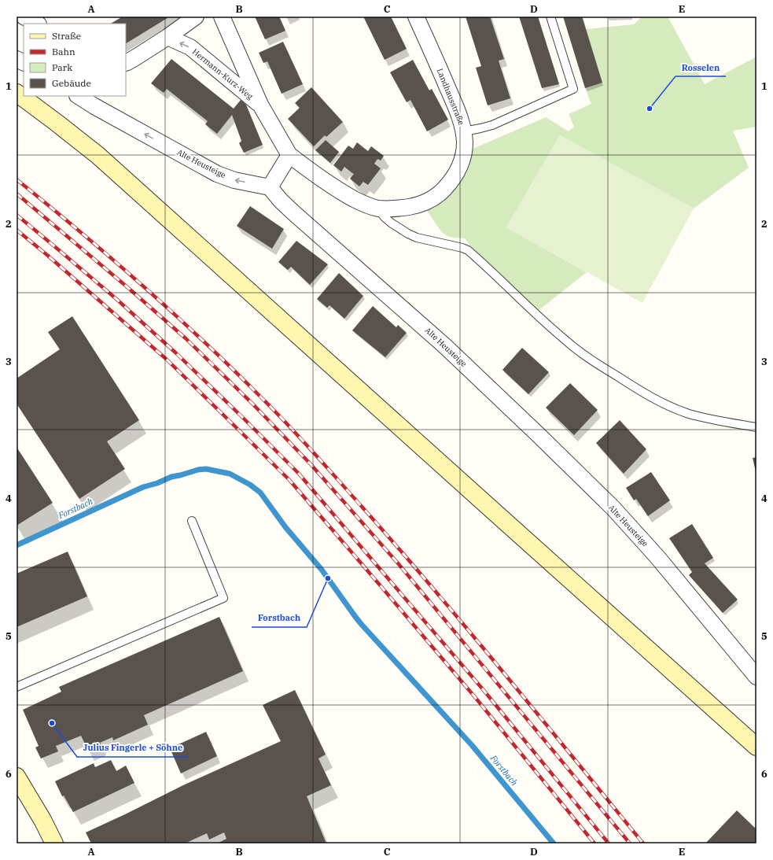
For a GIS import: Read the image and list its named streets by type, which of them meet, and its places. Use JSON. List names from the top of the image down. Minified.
{"streets":{"street":["Hermann-Kurz-Weg","Landhausstraße","Alte Heusteige"]},"crossings":[["Hermann-Kurz-Weg","Landhausstraße"]],"one_way":["Hermann-Kurz-Weg"],"water":["Forstbach"],"places":["Rosselen","Forstbach","Julius Fingerle + Söhne"],"legend":["Straße","Bahn","Park","Gebäude"],"grid":{"columns":["A","B","C","D","E"],"rows":["1","2","3","4","5","6"]}}
